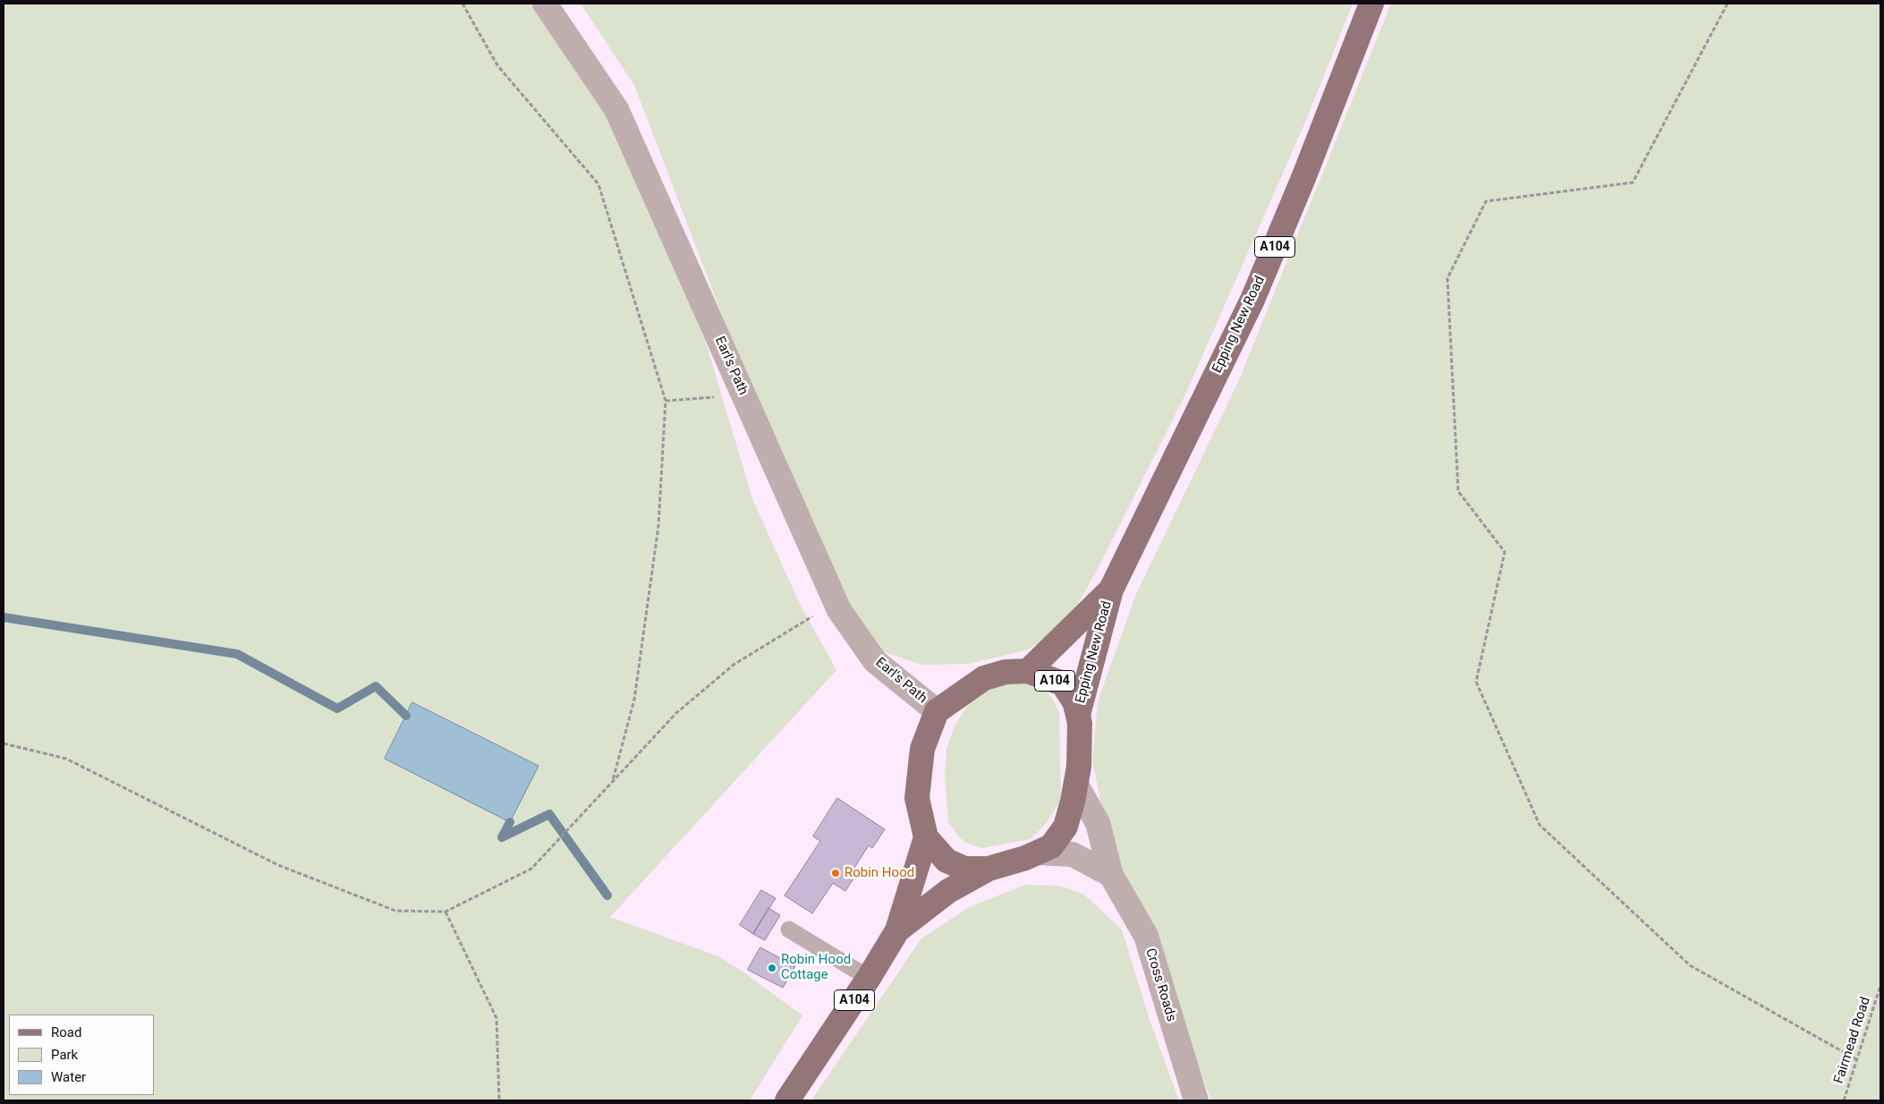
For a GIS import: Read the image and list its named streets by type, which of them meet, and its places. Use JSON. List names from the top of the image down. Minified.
{"streets":{"main road":["A104","Epping New Road"],"street":["Earl's Path","Cross Roads"],"path":["Fairmead Road"]},"crossings":[["A104","Epping New Road"],["A104","Earl's Path"],["A104","Cross Roads"]],"places":["Robin Hood","Robin Hood Cottage"],"legend":["Road","Park","Water"]}
